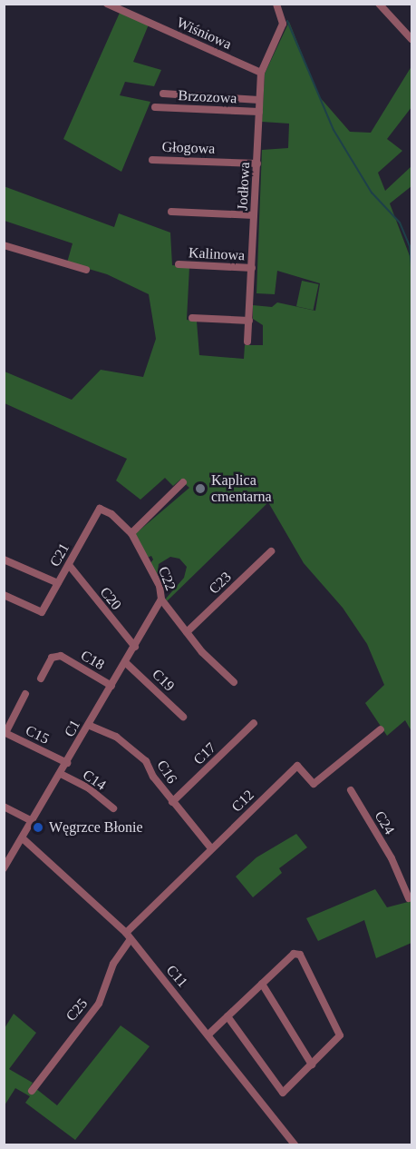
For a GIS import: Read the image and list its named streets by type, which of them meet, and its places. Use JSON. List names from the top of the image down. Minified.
{"streets":{"street":["Wiśniowa","Brzozowa","Głogowa","Jodłowa","Kalinowa","C21","C22","C23","C20","C18","C19","C1","C15","C17","C16","C14","C12","C24","C11","C25"]},"crossings":[["Wiśniowa","Jodłowa"],["Brzozowa","Jodłowa"],["Głogowa","Jodłowa"],["Jodłowa","Kalinowa"],["C21","C22"],["C21","C20"],["C22","C23"],["C22","C1"],["C20","C1"],["C18","C1"],["C19","C1"],["C1","C15"],["C1","C16"],["C1","C14"],["C1","C11"],["C17","C16"],["C16","C12"],["C12","C11"],["C11","C25"]],"places":["Kaplica cmentarna","Węgrzce Błonie"]}
